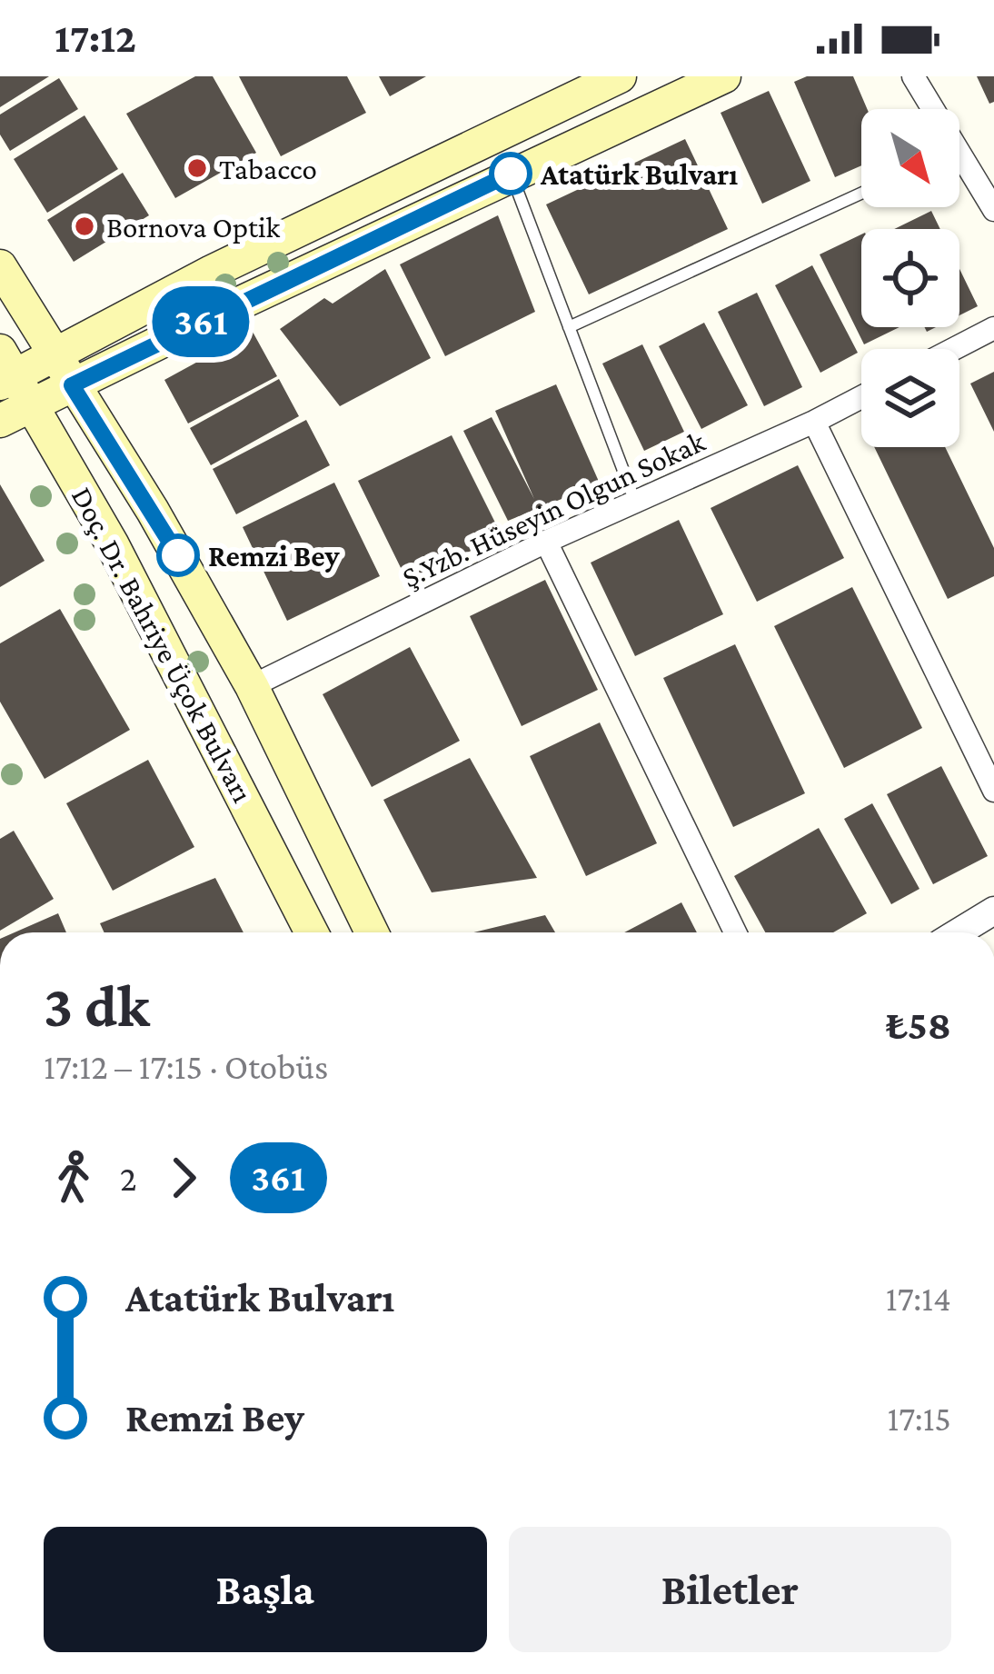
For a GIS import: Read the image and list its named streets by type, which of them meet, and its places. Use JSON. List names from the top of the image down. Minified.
{"streets":{"main road":["Doç. Dr. Bahriye Üçok Bulvarı"],"street":["Ş.Yzb. Hüseyin Olgun Sokak"]},"crossings":[["Ş.Yzb. Hüseyin Olgun Sokak","Doç. Dr. Bahriye Üçok Bulvarı"]],"places":["Tabacco","Atatürk Bulvarı","Bornova Optik","Remzi Bey"],"lines":["bus line 361"],"north":"bottom right","page":{"status":"17:12","on_map":"361","heading":["3 dk","17:12 – 17:15 · Otobüs","₺58"],"legs":["2","361"],"list":[{"name":"Atatürk Bulvarı","value":"17:14"},{"name":"Remzi Bey","value":"17:15"}],"buttons":["Başla","Biletler"]}}
